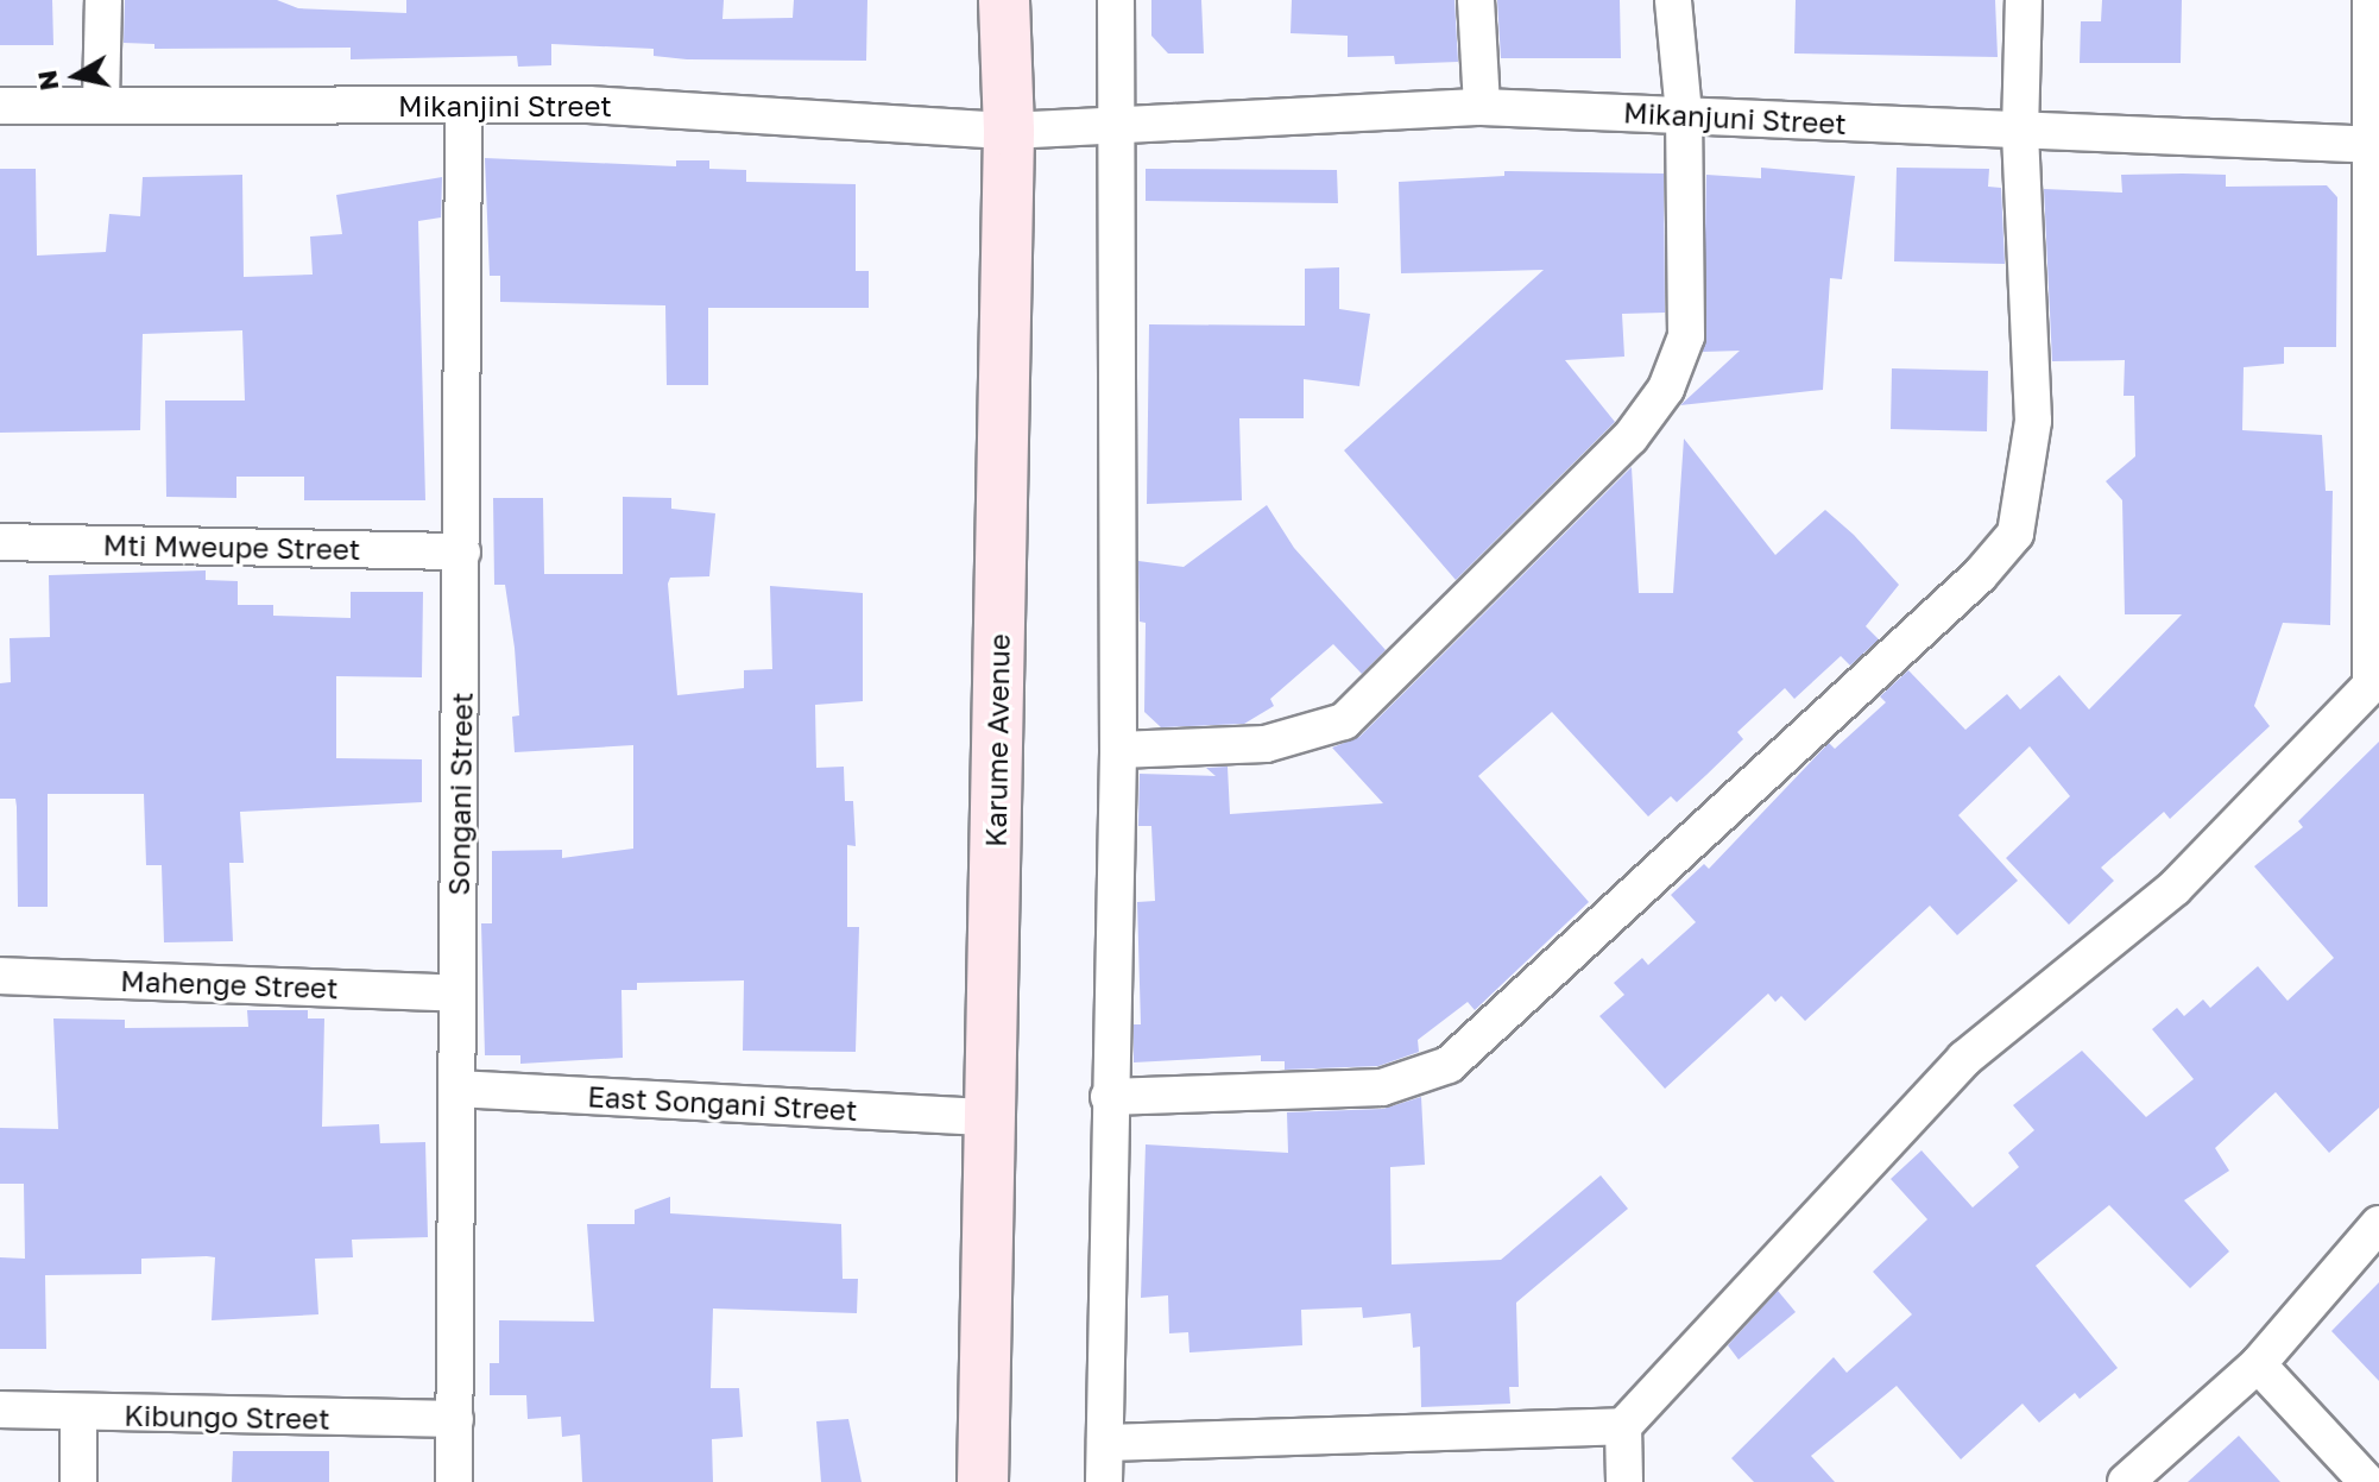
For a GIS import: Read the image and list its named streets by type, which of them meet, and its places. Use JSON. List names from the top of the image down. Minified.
{"streets":{"main road":["Karume Avenue"],"street":["Mikanjini Street","Mikanjuni Street","Mti Mweupe Street","Songani Street","Mahenge Street","East Songani Street","Kibungo Street"]},"crossings":[["Mikanjini Street","Mikanjuni Street"],["Mikanjini Street","Karume Avenue"],["Mikanjini Street","Songani Street"],["Mti Mweupe Street","Songani Street"],["Karume Avenue","East Songani Street"],["Songani Street","Mahenge Street"],["Songani Street","East Songani Street"],["Songani Street","Kibungo Street"]],"north":"left"}
